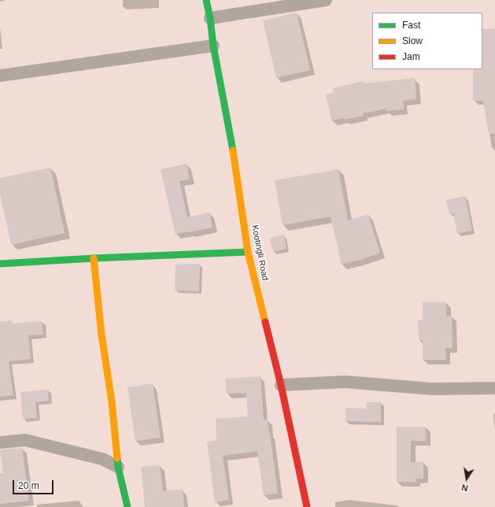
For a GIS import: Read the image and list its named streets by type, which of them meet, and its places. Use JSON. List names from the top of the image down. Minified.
{"streets":{"street":["Kootingli Road"]},"legend":["Fast","Slow","Jam"],"scale_bar":"20 m","north":"bottom"}
